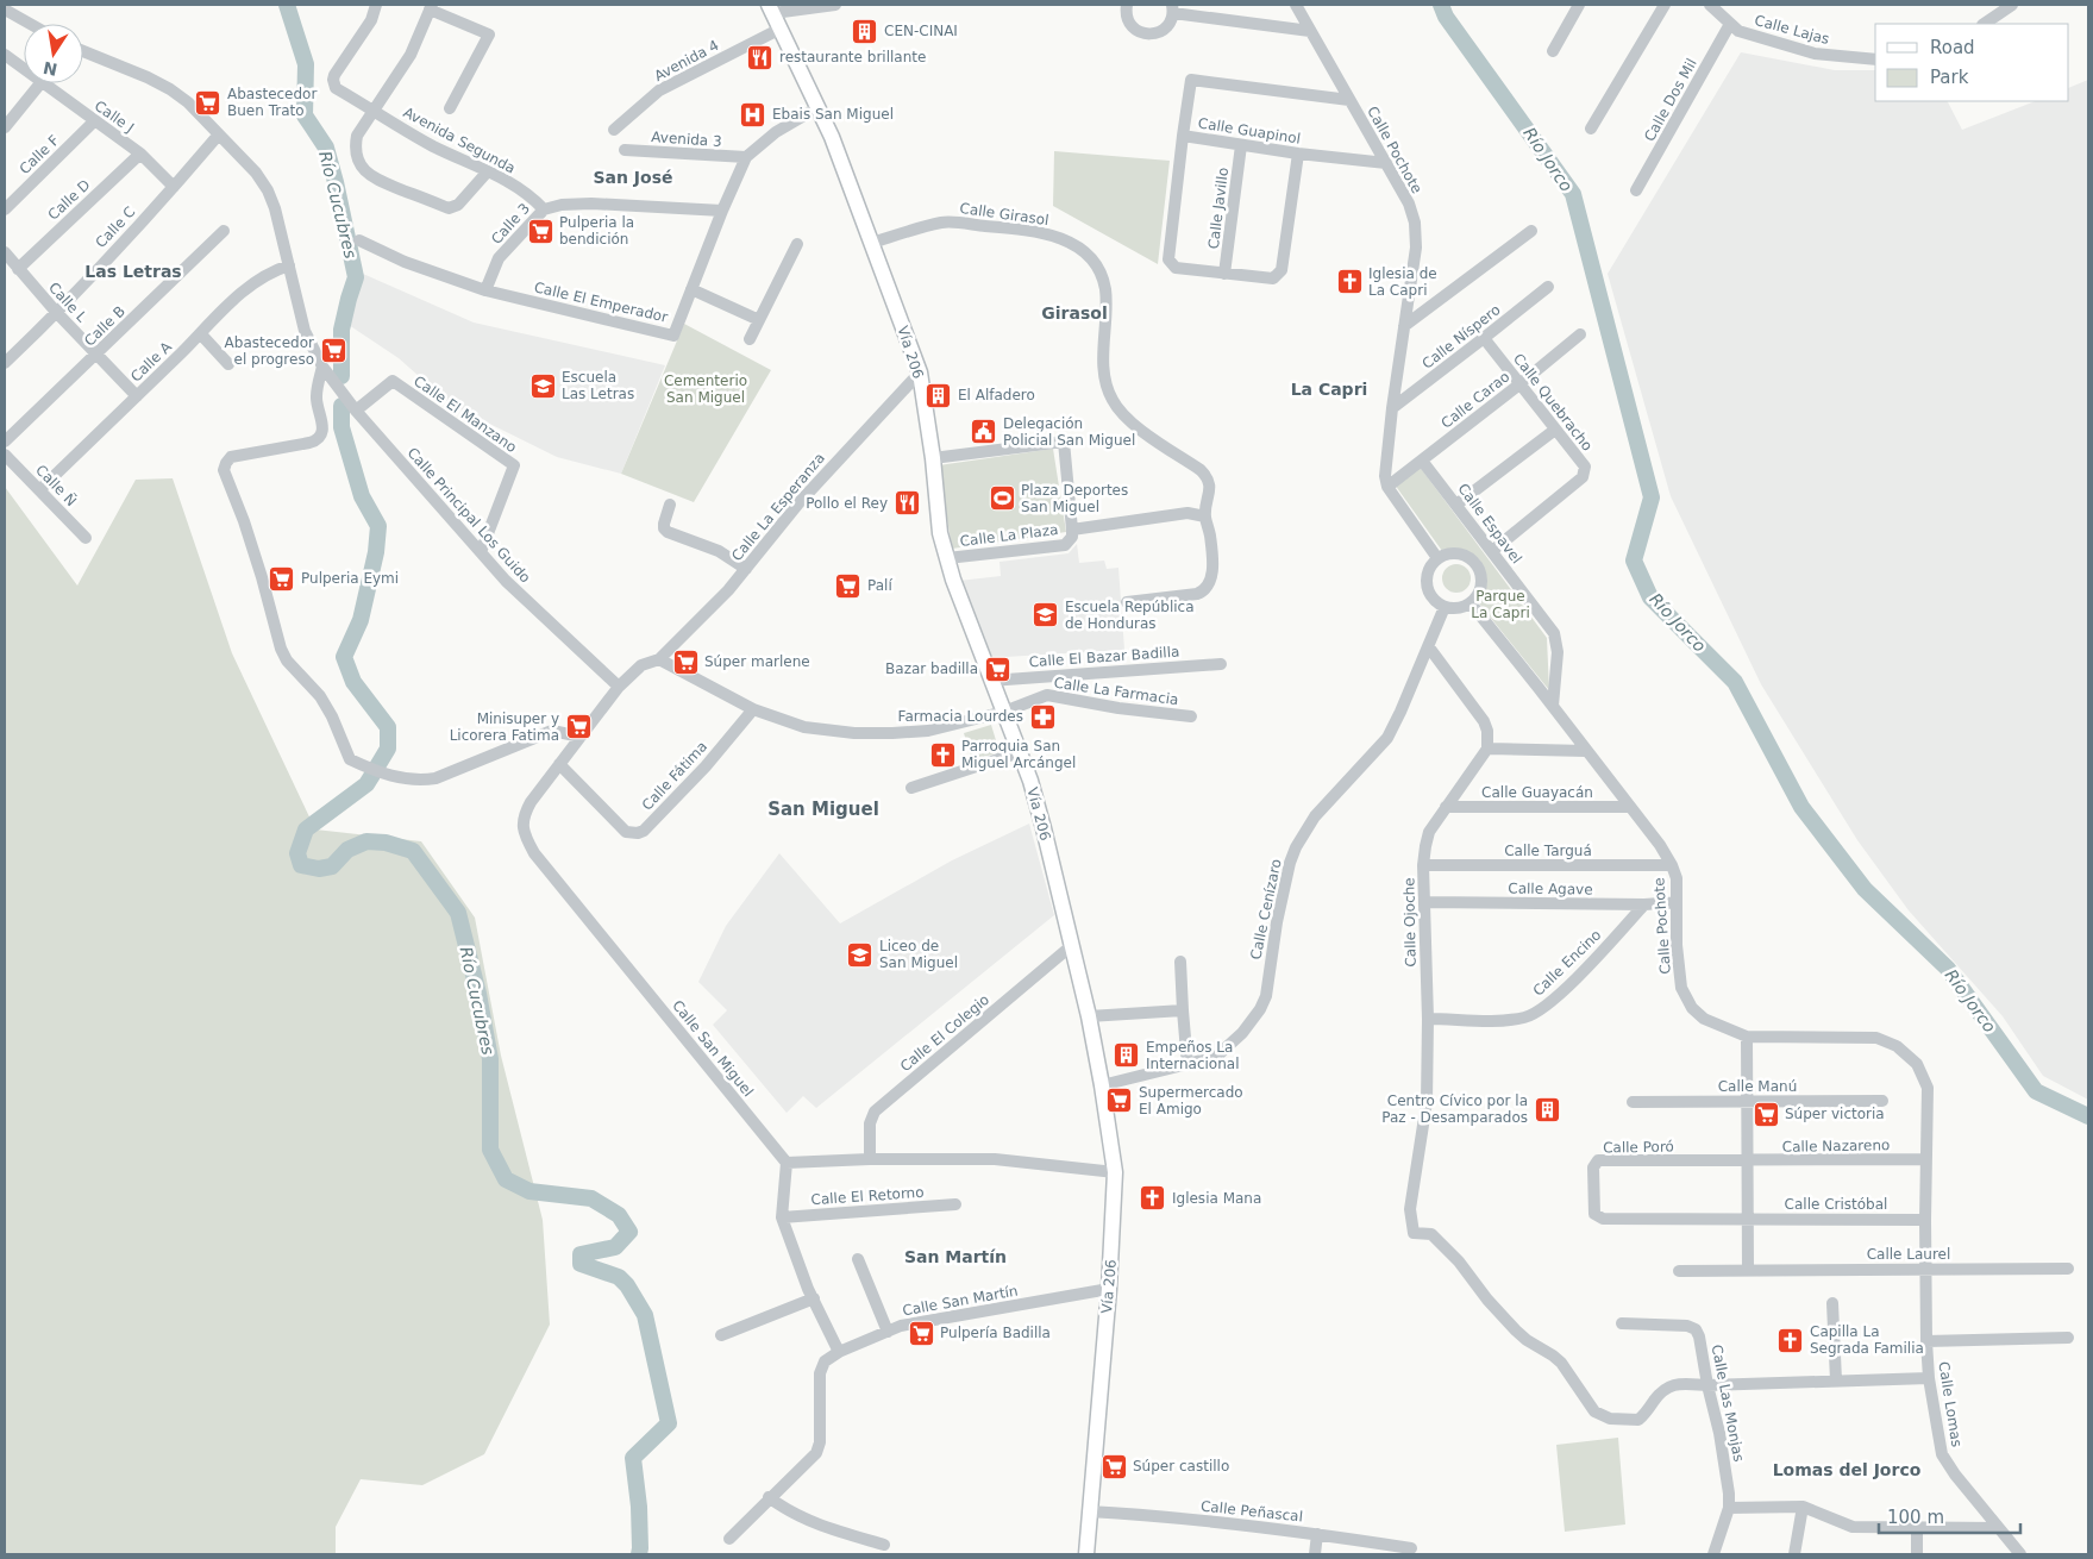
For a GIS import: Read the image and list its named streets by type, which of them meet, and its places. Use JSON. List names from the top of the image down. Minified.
{"streets":{"main road":["Vía 206"],"street":["Calle Lajas","Avenida 4","Calle Dos Mil","Calle J","Calle Guapinol","Avenida 3","Avenida Segunda","Calle Pochote","Calle F","Calle D","Calle Javillo","Calle Girasol","Calle 3","Calle C","Calle L","Calle El Emperador","Calle B","Calle Níspero","Calle A","Calle Carao","Calle Quebracho","Calle El Manzano","Calle Ñ","Calle La Esperanza","Calle Principal Los Guido","Calle Espavel","Calle La Plaza","Calle El Bazar Badilla","Calle La Farmacia","Calle Fátima","Calle Guayacán","Calle Targuá","Calle Agave","Calle Cenízaro","Calle Ojoche","Calle Encino","Calle El Colegio","Calle San Miguel","Calle Manú","Calle Nazareno","Calle Poró","Calle El Retorno","Calle Cristóbal","Calle Laurel","Calle San Martín","Calle Las Monjas","Calle Lomas","Calle Peñascal"]},"crossings":[["Calle Lajas","Calle Dos Mil"],["Avenida 4","Vía 206"],["Calle J","Calle F"],["Calle J","Calle D"],["Calle J","Calle C"],["Calle Guapinol","Calle Pochote"],["Calle Guapinol","Calle Javillo"],["Avenida 3","Calle El Emperador"],["Avenida Segunda","Calle 3"],["Calle Pochote","Calle Níspero"],["Calle Pochote","Calle Carao"],["Calle Pochote","Calle Espavel"],["Calle Pochote","Calle Guayacán"],["Calle Pochote","Calle Targuá"],["Calle Pochote","Calle Agave"],["Calle Pochote","Calle Cenízaro"],["Calle Pochote","Calle Nazareno"],["Calle Pochote","Calle Cristóbal"],["Calle Pochote","Calle Laurel"],["Calle Pochote","Calle Lomas"],["Calle D","Calle L"],["Calle Girasol","Vía 206"],["Calle Girasol","Calle La Plaza"],["Calle 3","Calle El Emperador"],["Calle C","Calle L"],["Calle C","Calle Principal Los Guido"],["Calle L","Calle B"],["Calle L","Calle A"],["Calle El Emperador","Vía 206"],["Calle Níspero","Calle Quebracho"],["Vía 206","Calle La Esperanza"],["Vía 206","Calle La Plaza"],["Vía 206","Calle El Bazar Badilla"],["Vía 206","Calle La Farmacia"],["Vía 206","Calle Cenízaro"],["Vía 206","Calle El Colegio"],["Vía 206","Calle San Martín"],["Vía 206","Calle Peñascal"],["Calle A","Calle Ñ"],["Calle A","Calle Principal Los Guido"],["Calle Carao","Calle Quebracho"],["Calle Carao","Calle Espavel"],["Calle Quebracho","Calle Espavel"],["Calle El Manzano","Calle Principal Los Guido"],["Calle Principal Los Guido","Calle San Miguel"],["Calle Fátima","Calle San Miguel"],["Calle Guayacán","Calle Ojoche"],["Calle Targuá","Calle Ojoche"],["Calle Agave","Calle Ojoche"],["Calle Agave","Calle Encino"],["Calle Ojoche","Calle Encino"],["Calle Ojoche","Calle Las Monjas"],["Calle Nazareno","Calle Poró"],["Calle Poró","Calle Cristóbal"],["Calle Laurel","Calle Lomas"]],"districts":["San José","Las Letras","Girasol","La Capri","San Miguel","San Martín","Lomas del Jorco"],"water":["Río Jorco","Río Cucubres"],"parks":["Cementerio San Miguel","Parque La Capri"],"places":{"building":["CEN-CINAI","El Alfadero","Empeños La Internacional","Centro Cívico por la Paz - Desamparados"],"restaurant":["restaurante brillante","Pollo el Rey"],"supermarket":["Abastecedor Buen Trato","Pulperia la bendición","Abastecedor el progreso","Pulperia Eymi","Palí","Súper marlene","Bazar badilla","Minisuper y Licorera Fatima","Supermercado El Amigo","Súper victoria","Pulpería Badilla","Súper castillo"],"hospital":["Ebais San Miguel"],"church":["Iglesia de La Capri","Parroquia San Miguel Arcángel","Iglesia Mana","Capilla La Segrada Familia"],"school or university":["Escuela Las Letras","Escuela República de Honduras","Liceo de San Miguel"],"public building":["Delegación Policial San Miguel"],"sports":["Plaza Deportes San Miguel"],"pharmacy":["Farmacia Lourdes"]},"legend":["Road","Park"],"scale_bar":"100 m","north":"bottom"}
